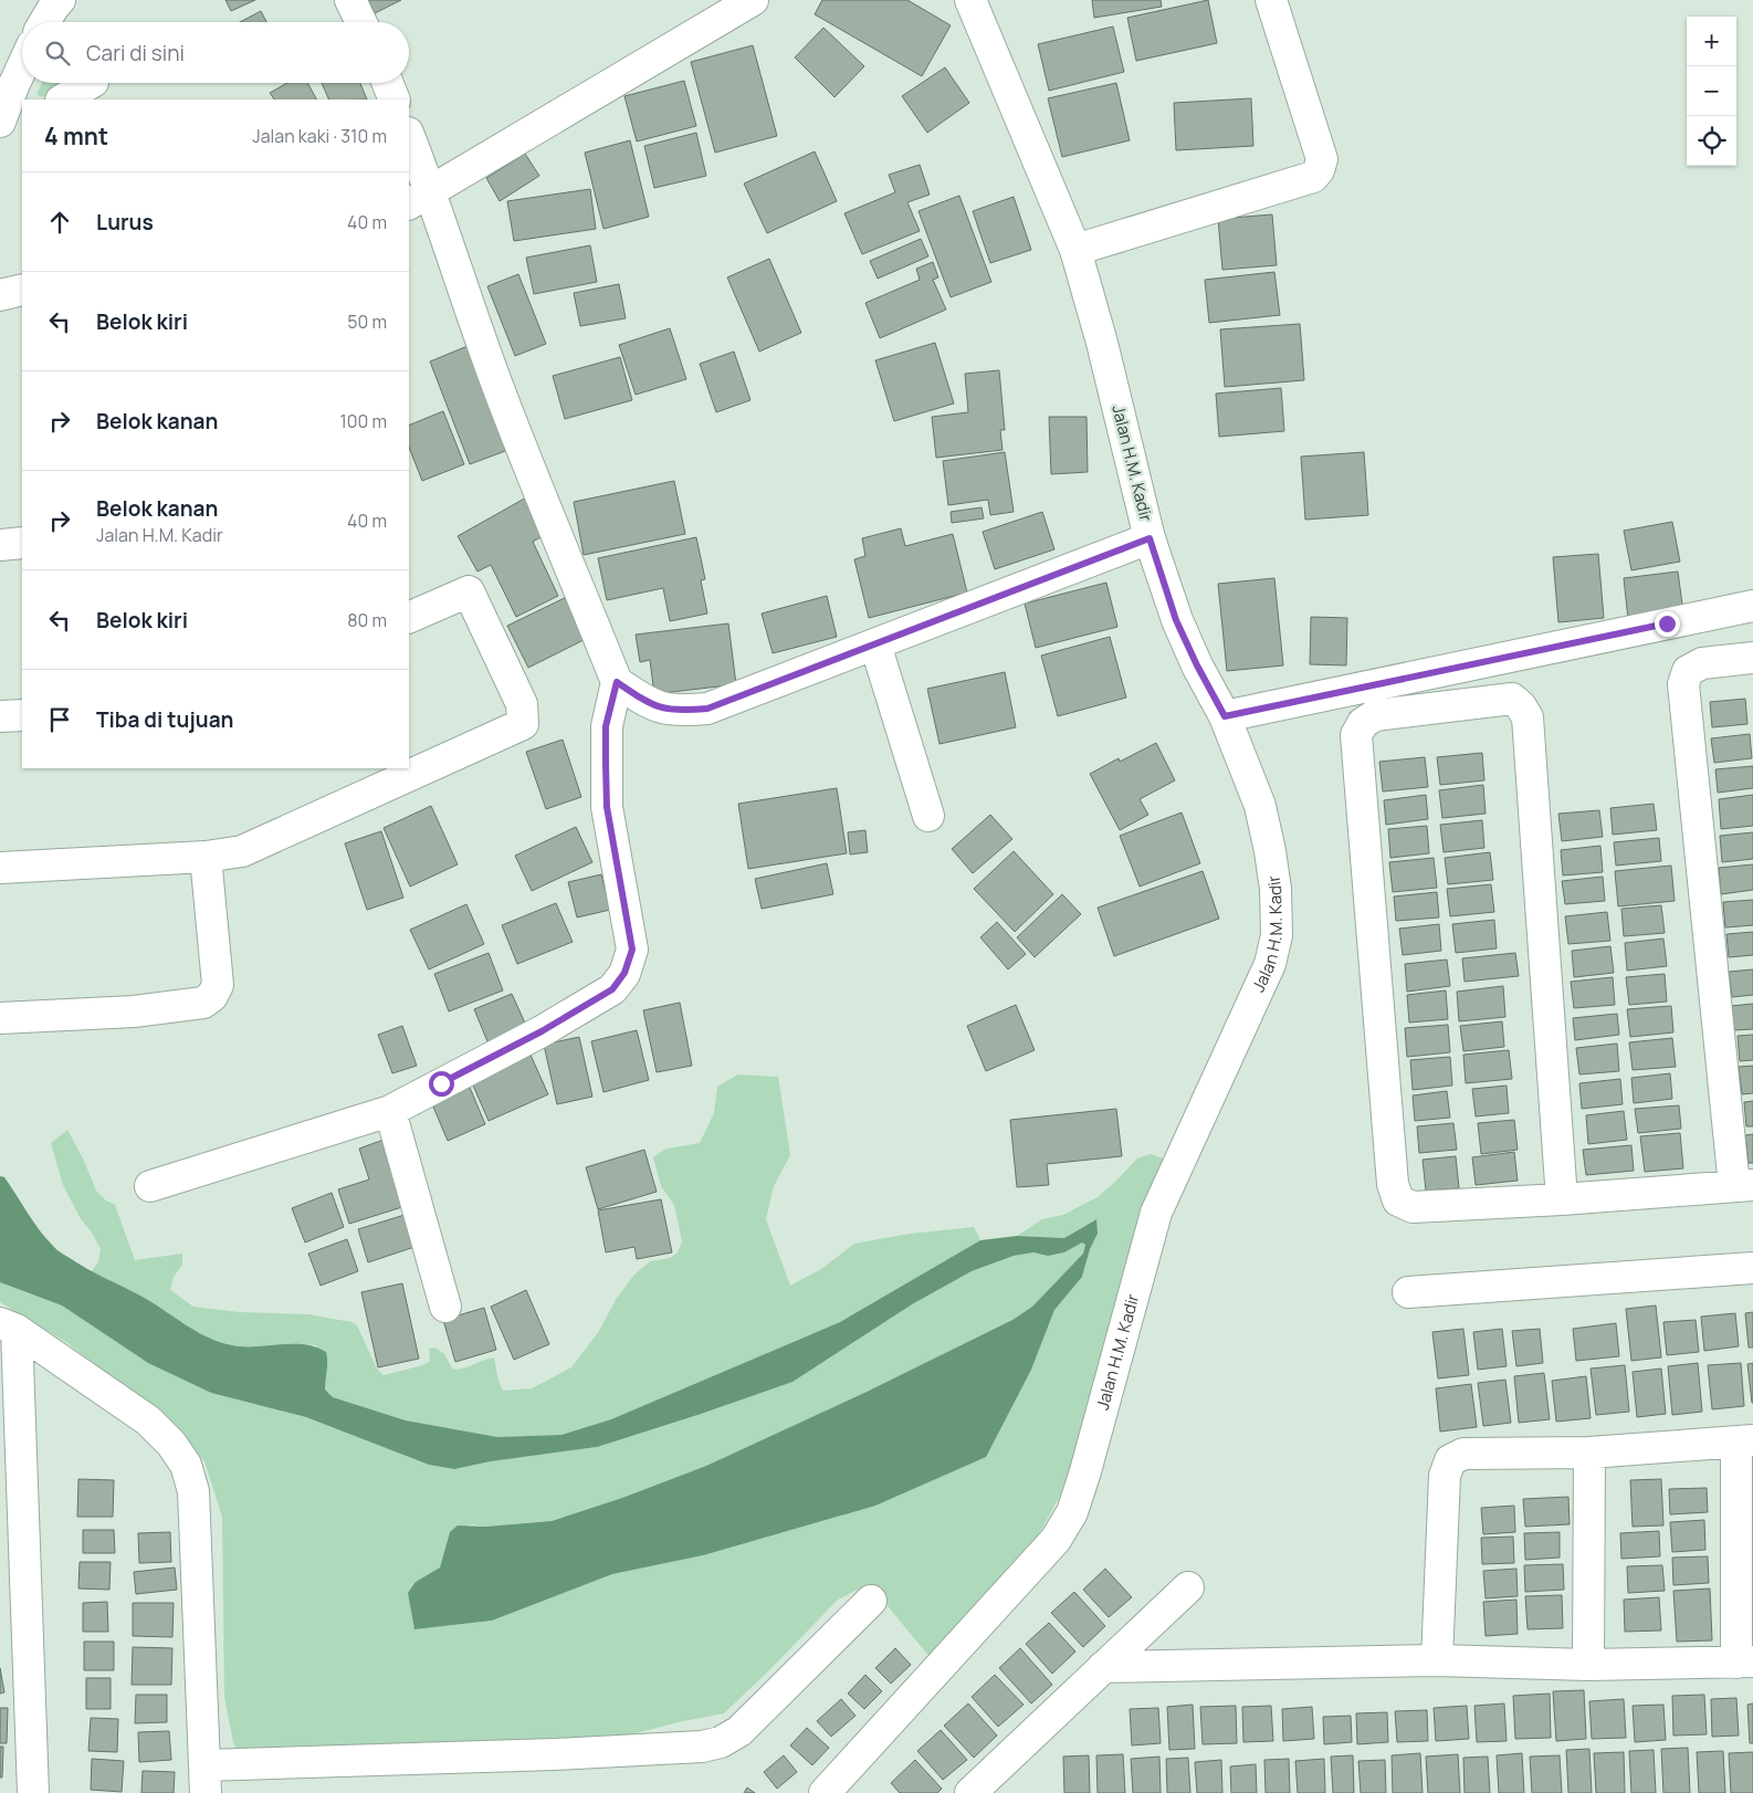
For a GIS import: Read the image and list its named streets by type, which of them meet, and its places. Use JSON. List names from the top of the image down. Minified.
{"streets":{"street":["Jalan H.M. Kadir"]},"page":{"map_buttons":["+","−"],"search":"Cari di sini","heading":["4 mnt","Jalan kaki · 310 m"],"list":[["Lurus","40 m"],["Belok kiri","50 m"],["Belok kanan","100 m"],["Belok kanan","Jalan H.M. Kadir","40 m"],["Belok kiri","80 m"],"Tiba di tujuan"]}}
